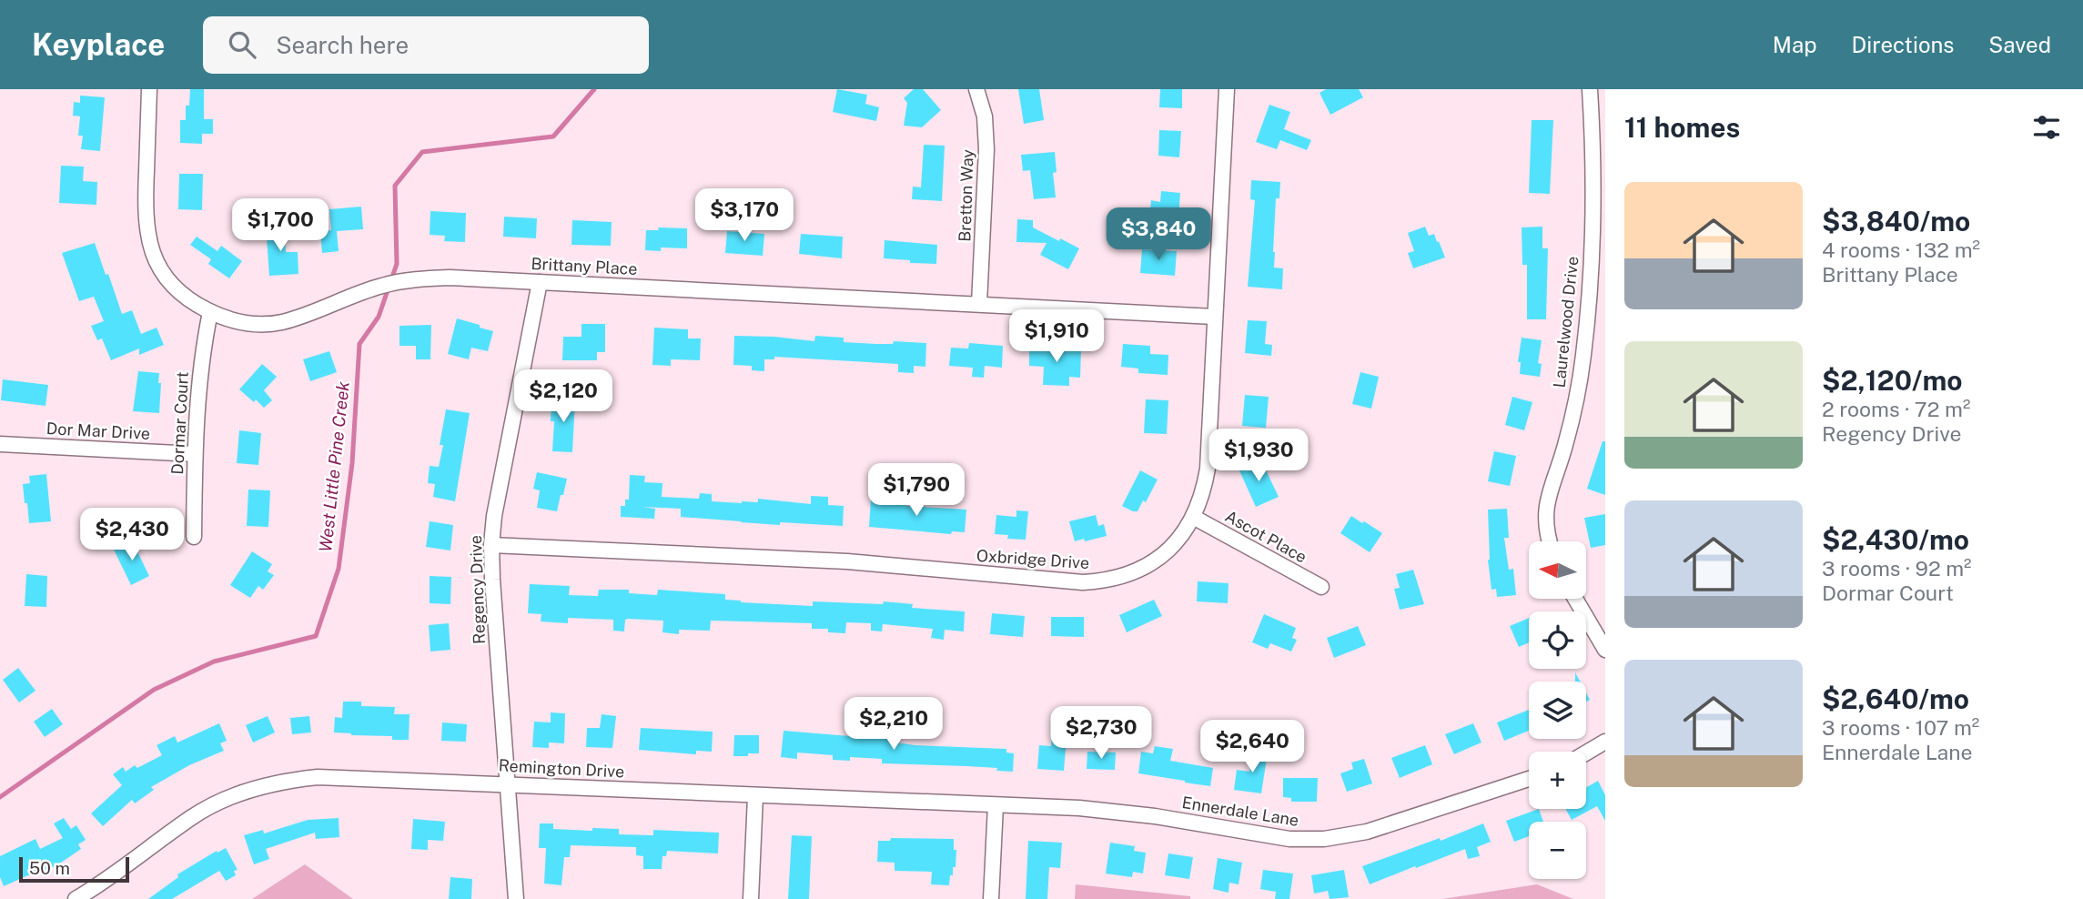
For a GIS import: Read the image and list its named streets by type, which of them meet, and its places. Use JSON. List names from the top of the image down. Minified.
{"streets":{"street":["Bretton Way","Brittany Place","Laurelwood Drive","Dormar Court","Dor Mar Drive","Ascot Place","Oxbridge Drive","Regency Drive","Remington Drive","Ennerdale Lane"]},"crossings":[["Bretton Way","Brittany Place"],["Brittany Place","Dormar Court"],["Brittany Place","Oxbridge Drive"],["Brittany Place","Regency Drive"],["Dormar Court","Dor Mar Drive"],["Ascot Place","Oxbridge Drive"],["Oxbridge Drive","Regency Drive"],["Regency Drive","Remington Drive"],["Remington Drive","Ennerdale Lane"]],"water":["West Little Pine Creek"],"scale_bar":"50 m","north":"left","page":{"header":"Keyplace","search":"Search here","nav":["Map","Directions","Saved"],"heading":"11 homes","list":[{"name":"$3,840/mo","note":"4 rooms · 132 m² · Brittany Place"},{"name":"$2,120/mo","note":"2 rooms · 72 m² · Regency Drive"},{"name":"$2,430/mo","note":"3 rooms · 92 m² · Dormar Court"},{"name":"$2,640/mo","note":"3 rooms · 107 m² · Ennerdale Lane"}],"price":["$3,170","$1,700","$3,840","$1,910","$2,120","$1,930","$1,790","$2,430","$2,210","$2,730","$2,640"],"map_buttons":["+","−"],"scale":"50 m"}}
